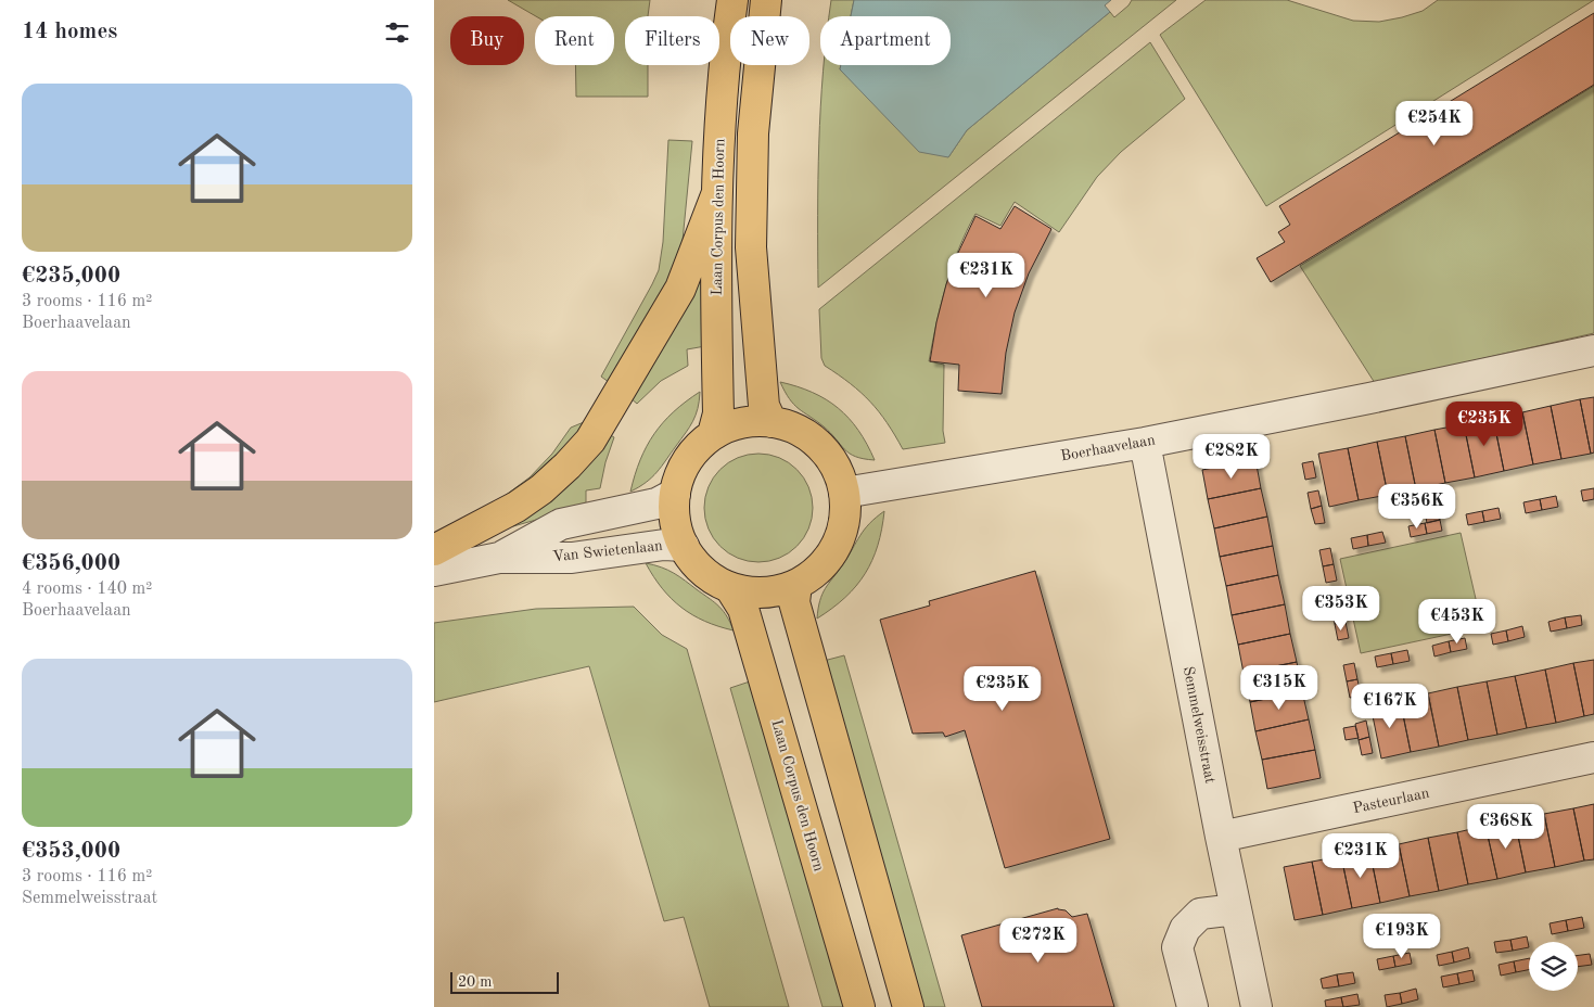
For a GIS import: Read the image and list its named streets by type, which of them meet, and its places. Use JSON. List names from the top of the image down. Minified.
{"streets":{"main road":["Laan Corpus den Hoorn"],"street":["Boerhaavelaan","Van Swietenlaan","Semmelweisstraat","Pasteurlaan"]},"crossings":[["Laan Corpus den Hoorn","Boerhaavelaan"],["Laan Corpus den Hoorn","Van Swietenlaan"],["Boerhaavelaan","Van Swietenlaan"],["Boerhaavelaan","Semmelweisstraat"],["Semmelweisstraat","Pasteurlaan"]],"scale_bar":"20 m","page":{"heading":"14 homes","chip":["Buy","Rent","Filters","New","Apartment"],"list":[{"name":"€235,000","note":"3 rooms · 116 m² · Boerhaavelaan"},{"name":"€356,000","note":"4 rooms · 140 m² · Boerhaavelaan"},{"name":"€353,000","note":"3 rooms · 116 m² · Semmelweisstraat"}],"price":["€254K","€231K","€235K","€282K","€356K","€353K","€453K","€315K","€235K","€167K","€368K","€231K","€193K","€272K"],"scale":"20 m"}}
